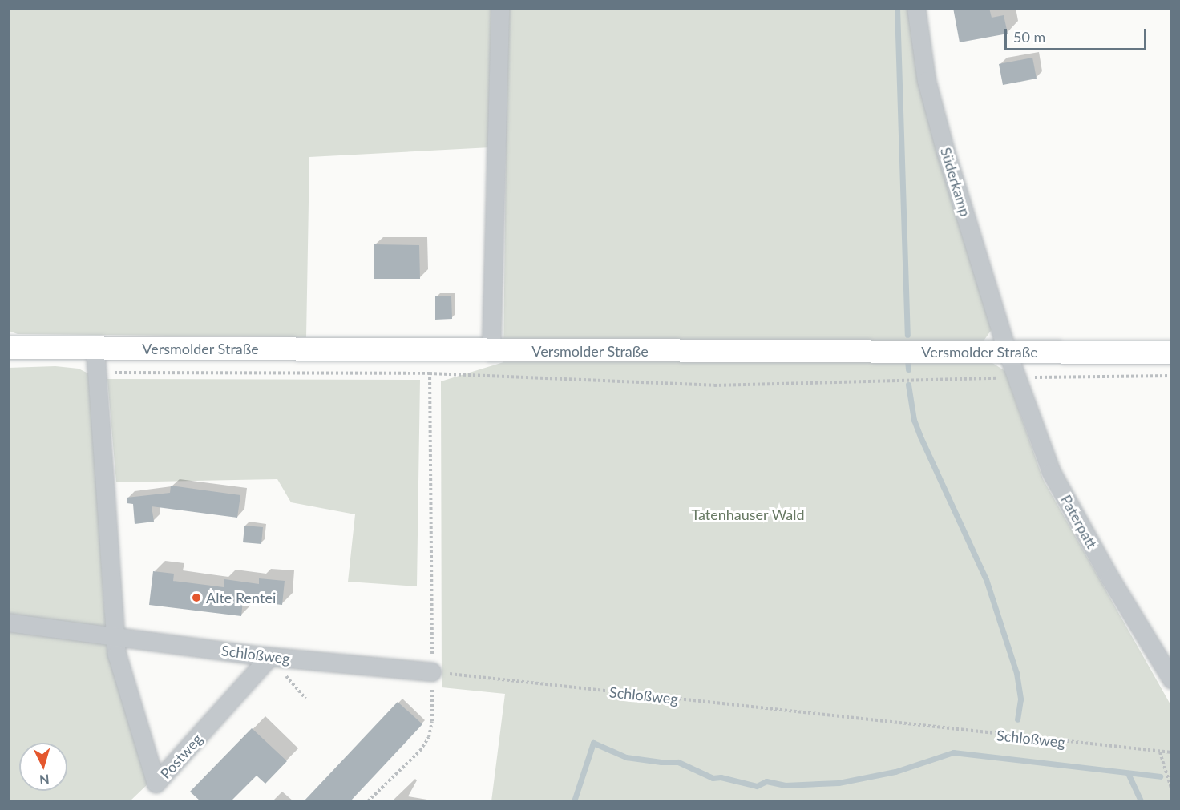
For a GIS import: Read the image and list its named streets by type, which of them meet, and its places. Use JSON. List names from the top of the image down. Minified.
{"streets":{"main road":["Versmolder Straße"],"street":["Süderkamp","Paterpatt","Schloßweg","Postweg"]},"crossings":[["Süderkamp","Versmolder Straße"],["Süderkamp","Paterpatt"],["Versmolder Straße","Paterpatt"],["Schloßweg","Postweg"]],"parks":["Tatenhauser Wald"],"places":["Alte Rentei"],"scale_bar":"50 m","north":"bottom"}
